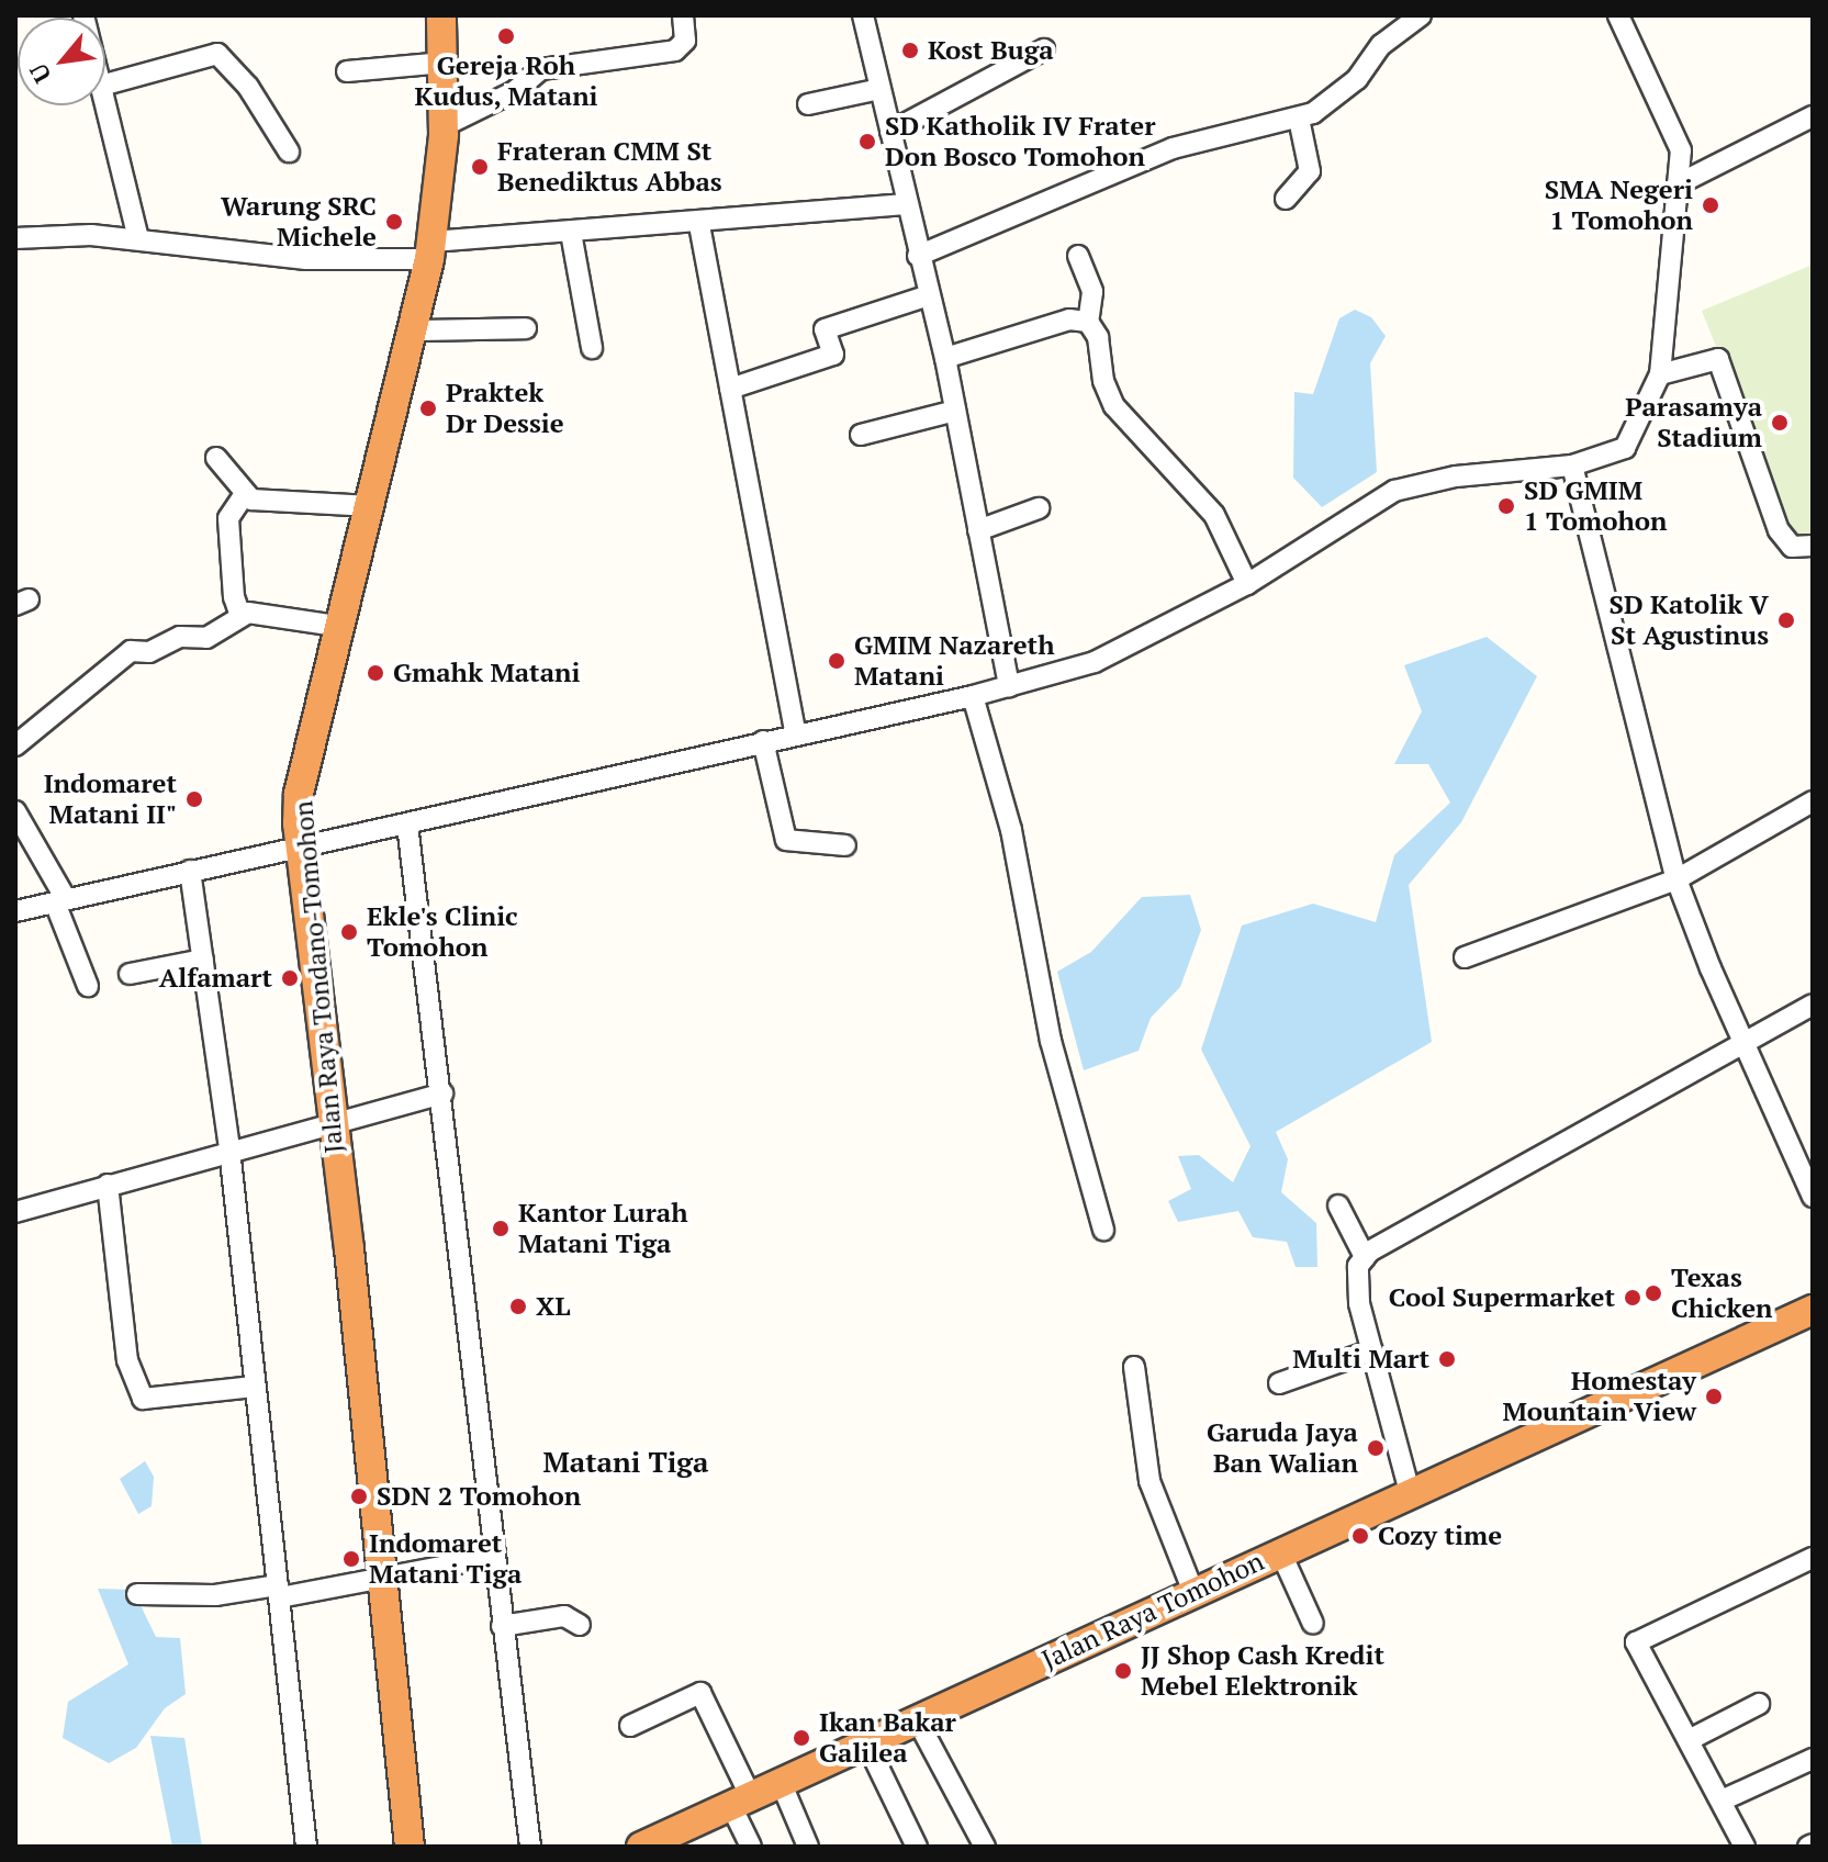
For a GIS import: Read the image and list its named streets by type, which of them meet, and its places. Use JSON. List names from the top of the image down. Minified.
{"streets":{"highway":["Jalan Raya Tondano-Tomohon","Jalan Raya Tomohon"]},"districts":["Matani Tiga"],"places":["Gereja Roh Kudus, Matani","Kost Buga","SD Katholik IV Frater Don Bosco Tomohon","Frateran CMM St Benediktus Abbas","SMA Negeri 1 Tomohon","Warung SRC Michele","Praktek Dr Dessie","Parasamya Stadium","SD GMIM 1 Tomohon","SD Katolik V St Agustinus","GMIM Nazareth Matani","Gmahk Matani","Indomaret Matani II\"","Ekle's Clinic Tomohon","Alfamart","Kantor Lurah Matani Tiga","Texas Chicken","Cool Supermarket","XL","Multi Mart","Homestay Mountain View","Garuda Jaya Ban Walian","SDN 2 Tomohon","Cozy time","Indomaret Matani Tiga","JJ Shop Cash Kredit Mebel Elektronik","Ikan Bakar Galilea"],"north":"bottom left"}
